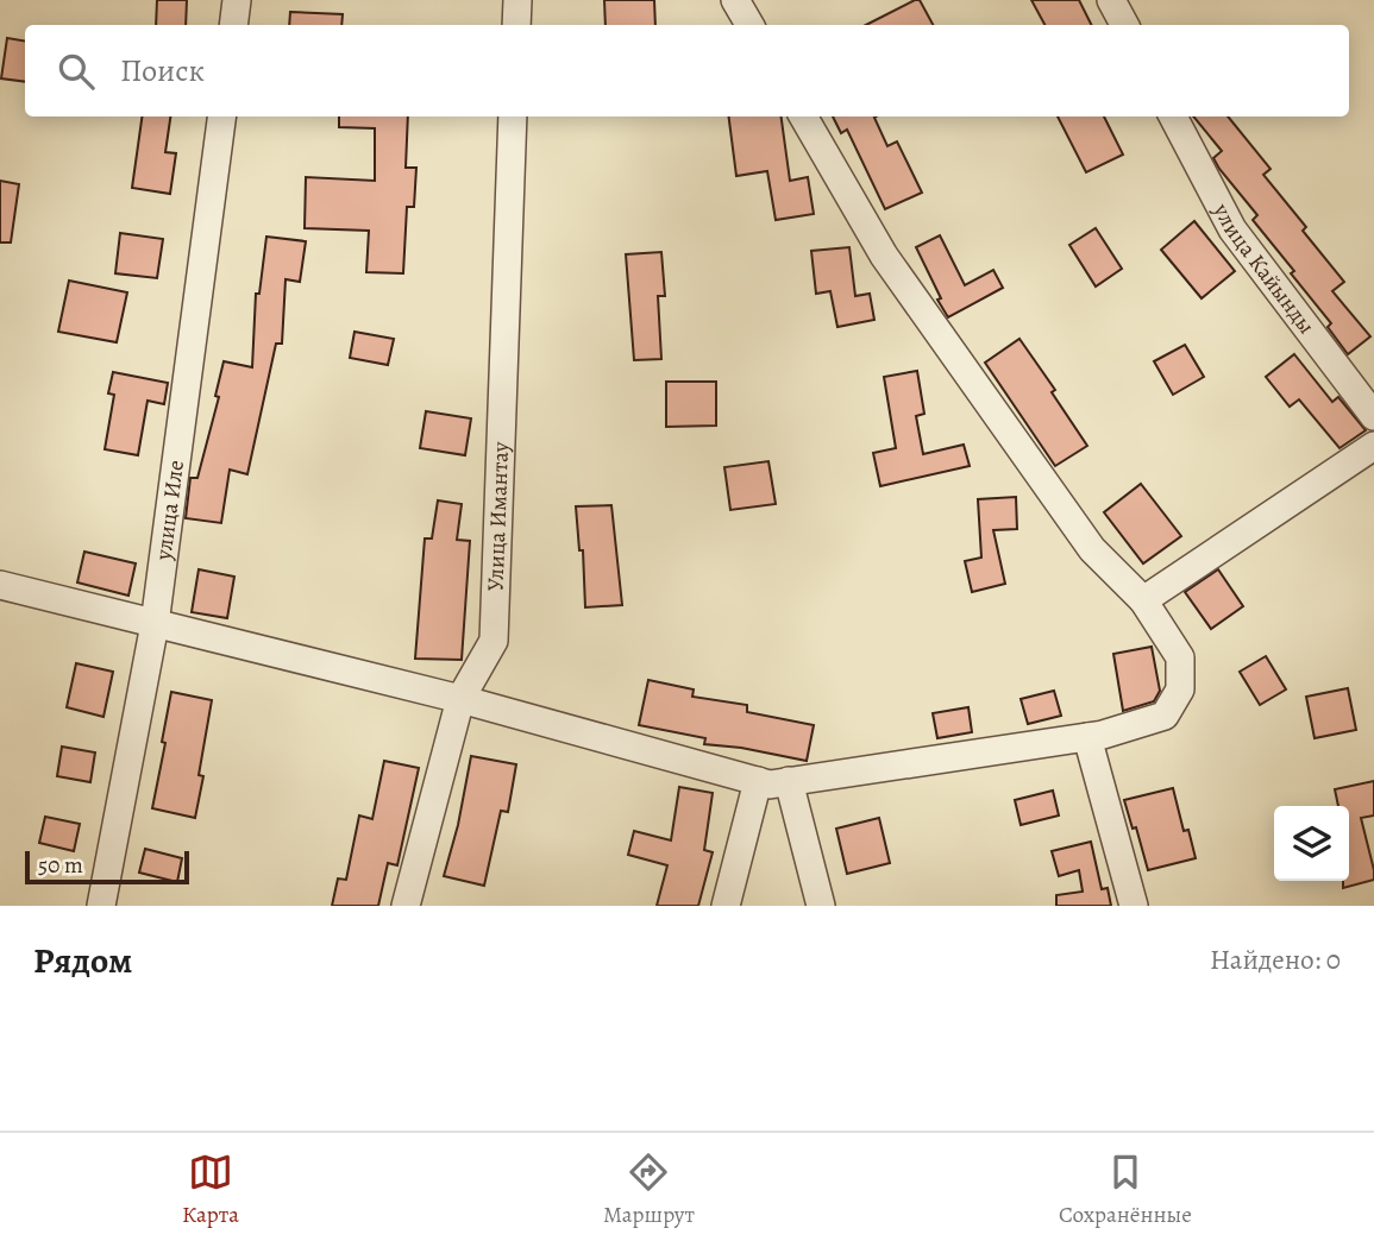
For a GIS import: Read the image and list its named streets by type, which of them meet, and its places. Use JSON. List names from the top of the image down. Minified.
{"streets":{"street":["улица Кайынды","улица Иле","Улица Имантау"]},"scale_bar":"50 m","page":{"search":"Поиск","scale":"50 m","heading":["Рядом","Найдено: 0"],"nav":["Карта","Маршрут","Сохранённые"]}}
